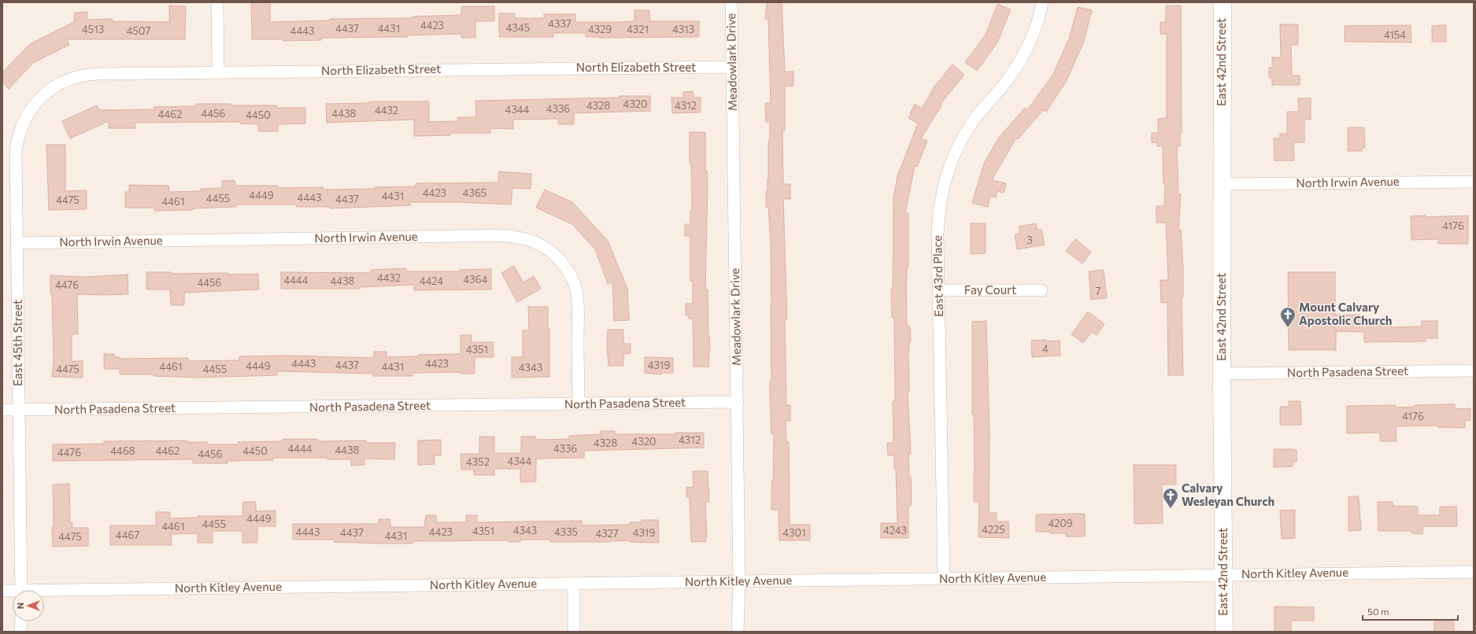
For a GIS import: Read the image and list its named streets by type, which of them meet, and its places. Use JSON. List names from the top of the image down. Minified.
{"streets":{"street":["Meadowlark Drive","East 42nd Street","North Elizabeth Street","North Irwin Avenue","East 43rd Place","Fay Court","East 45th Street","North Pasadena Street","North Kitley Avenue"]},"crossings":[["Meadowlark Drive","North Elizabeth Street"],["Meadowlark Drive","North Pasadena Street"],["Meadowlark Drive","North Kitley Avenue"],["East 42nd Street","North Irwin Avenue"],["East 42nd Street","North Pasadena Street"],["East 42nd Street","North Kitley Avenue"],["North Elizabeth Street","East 45th Street"],["North Irwin Avenue","East 45th Street"],["North Irwin Avenue","North Pasadena Street"],["East 43rd Place","Fay Court"],["East 43rd Place","North Kitley Avenue"],["East 45th Street","North Pasadena Street"]],"places":{"church":["Mount Calvary Apostolic Church","Calvary Wesleyan Church"]},"house_numbers":["4337","4423","4345","4437","4431","4513","4329","4321","4313","4507","4443","4154","4320","4328","4312","4336","4344","4432","4456","4438","4462","4450","4423","4365","4449","4431","4443","4455","4437","4475","4461","4176","3","4432","4364","4444","4438","4424","4456","4476","7","4","4351","4443","4423","4437","4319","4449","4461","4431","4343","4475","4455","4176","4312","4320","4328","4444","4336","4438","4468","4462","4450","4476","4456","4344","4352","4449","4209","4455","4461","4225","4343","4243","4351","4443","4423","4335","4437","4319","4301","4327","4467","4431","4475"],"scale_bar":"50 m","north":"left"}
